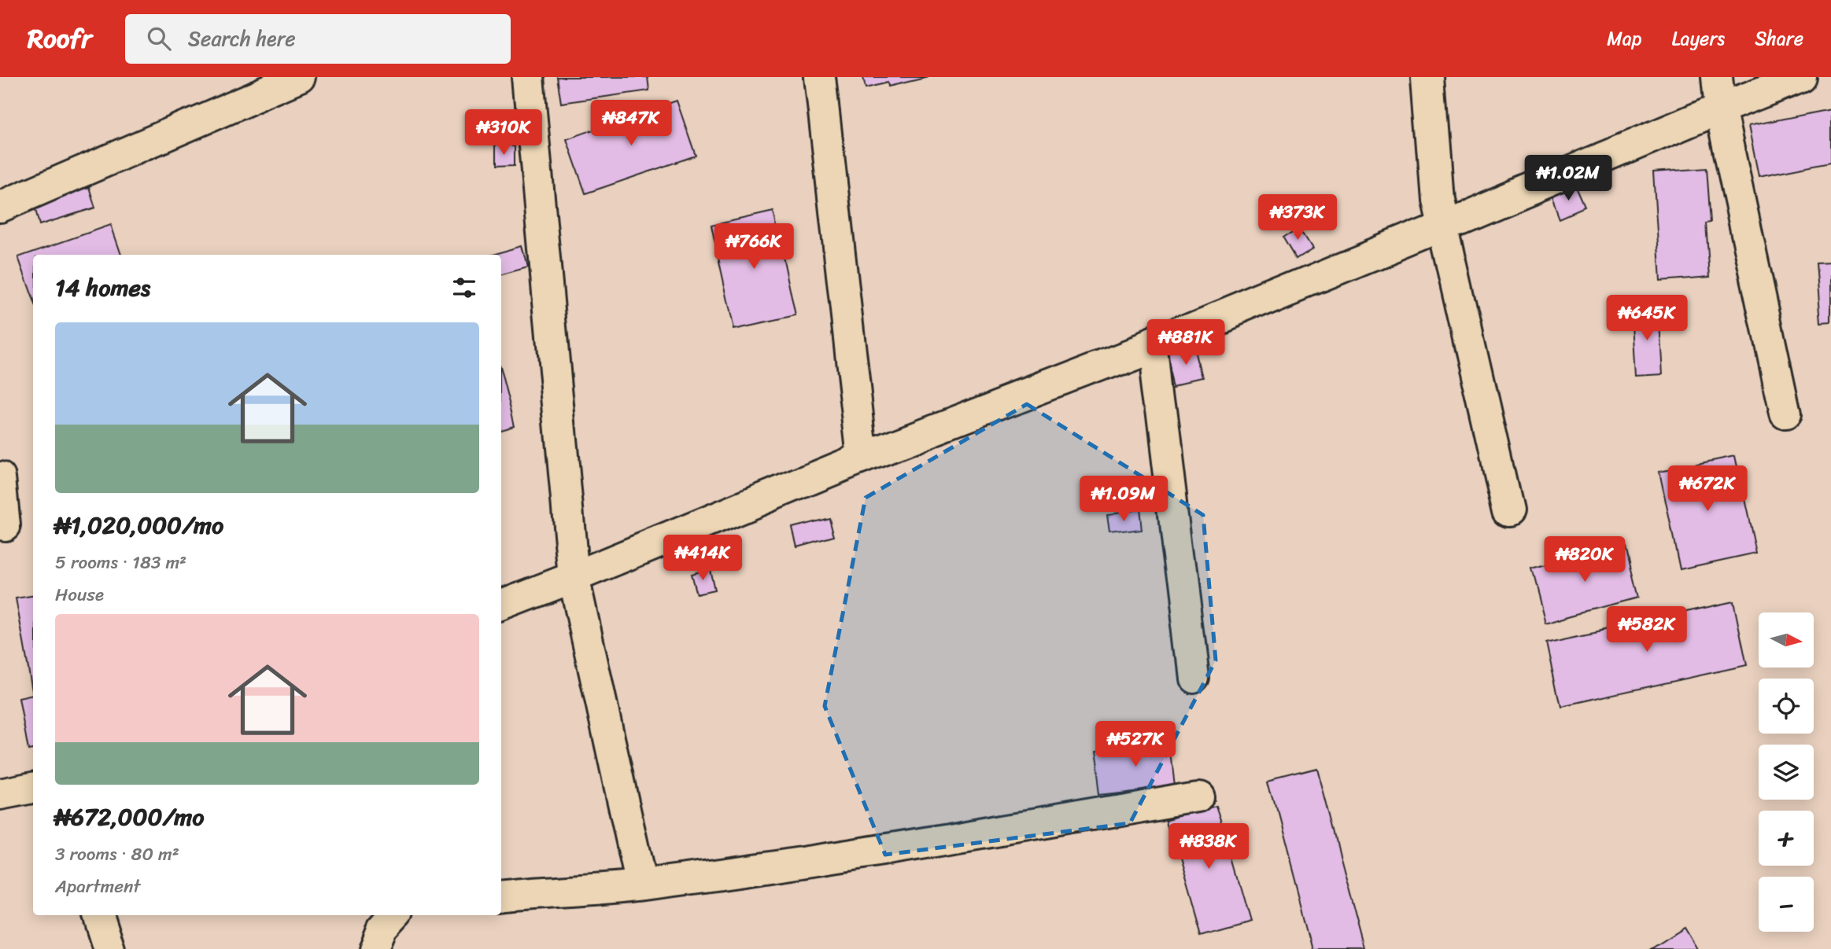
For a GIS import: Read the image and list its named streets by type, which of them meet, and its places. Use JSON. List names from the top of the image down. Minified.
{"north":"right","page":{"header":"Roofr","search":"Search here","nav":["Map","Layers","Share"],"price":["₦847K","₦310K","₦1.02M","₦373K","₦766K","₦645K","₦881K","₦672K","₦1.09M","₦414K","₦820K","₦582K","₦527K","₦838K"],"heading":"14 homes","list":[{"name":"₦1,020,000/mo","note":"5 rooms · 183 m² · House"},{"name":"₦672,000/mo","note":"3 rooms · 80 m² · Apartment"}],"map_buttons":["+","−"]}}
